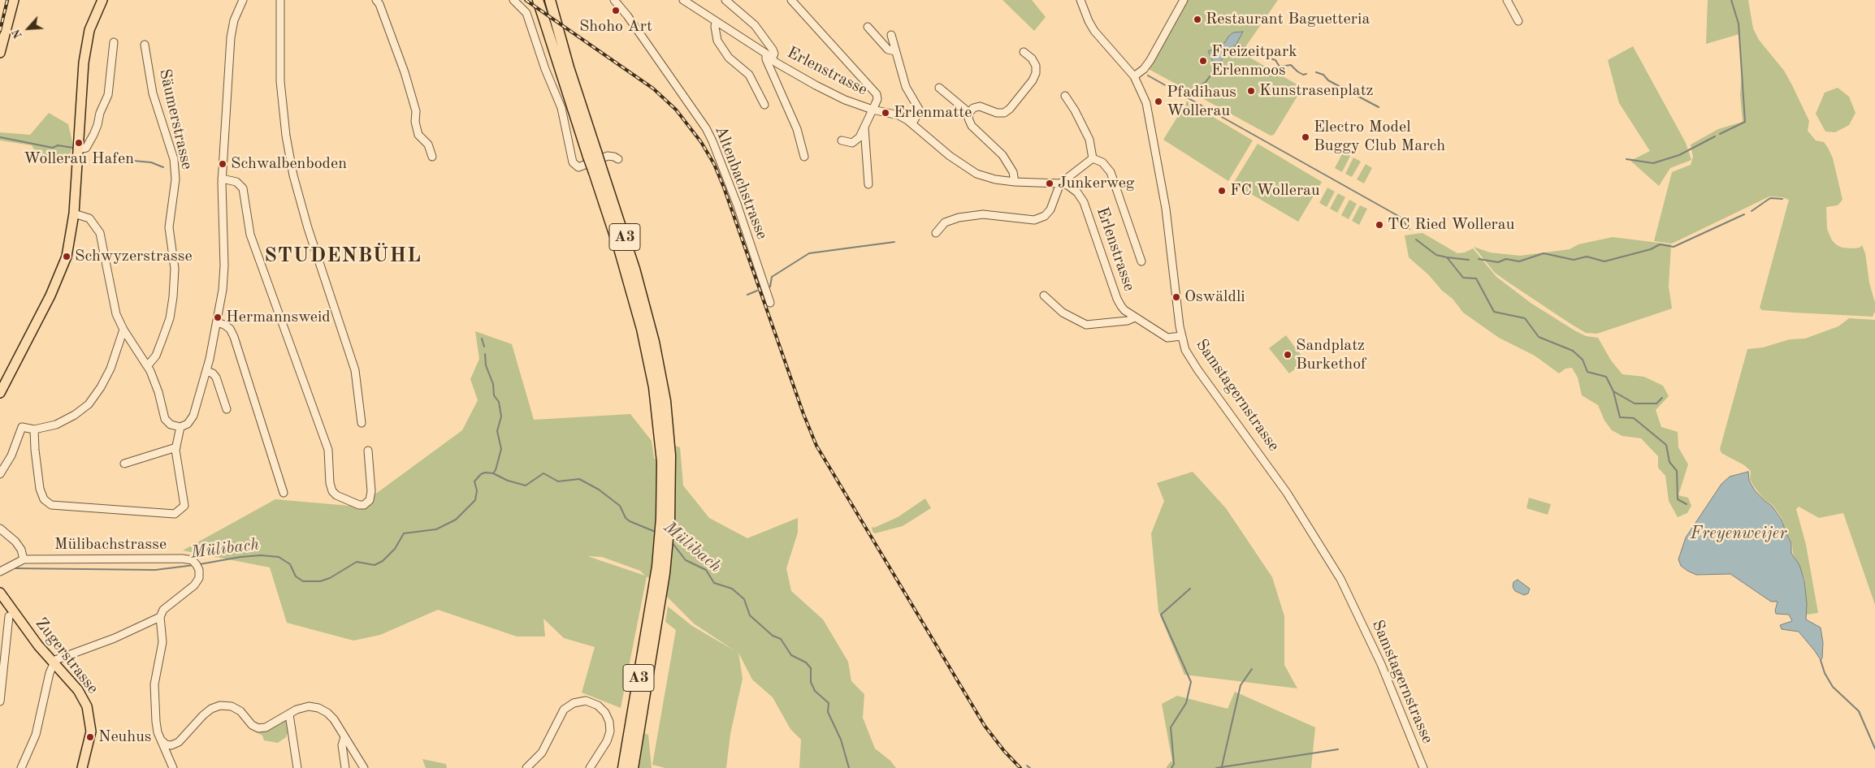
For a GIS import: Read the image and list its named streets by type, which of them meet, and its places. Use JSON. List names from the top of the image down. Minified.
{"streets":{"highway":["A3"],"main road":["Zugerstrasse"],"street":["Erlenstrasse","Säumerstrasse","Altenbachstrasse","Samstagernstrasse","Mülibachstrasse"]},"crossings":[["Erlenstrasse","Samstagernstrasse"]],"districts":["STUDENBÜHL"],"water":["Freyenweijer","Mülibach"],"places":["Shoho Art","Restaurant Baguetteria","Freizeitpark Erlenmoos","Kunstrasenplatz","Pfadihaus Wollerau","Erlenmatte","Electro Model Buggy Club March","Wollerau Hafen","Schwalbenboden","Junkerweg","FC Wollerau","TC Ried Wollerau","Schwyzerstrasse","Oswäldli","Hermannsweid","Sandplatz Burkethof","Neuhus"],"north":"bottom left"}
